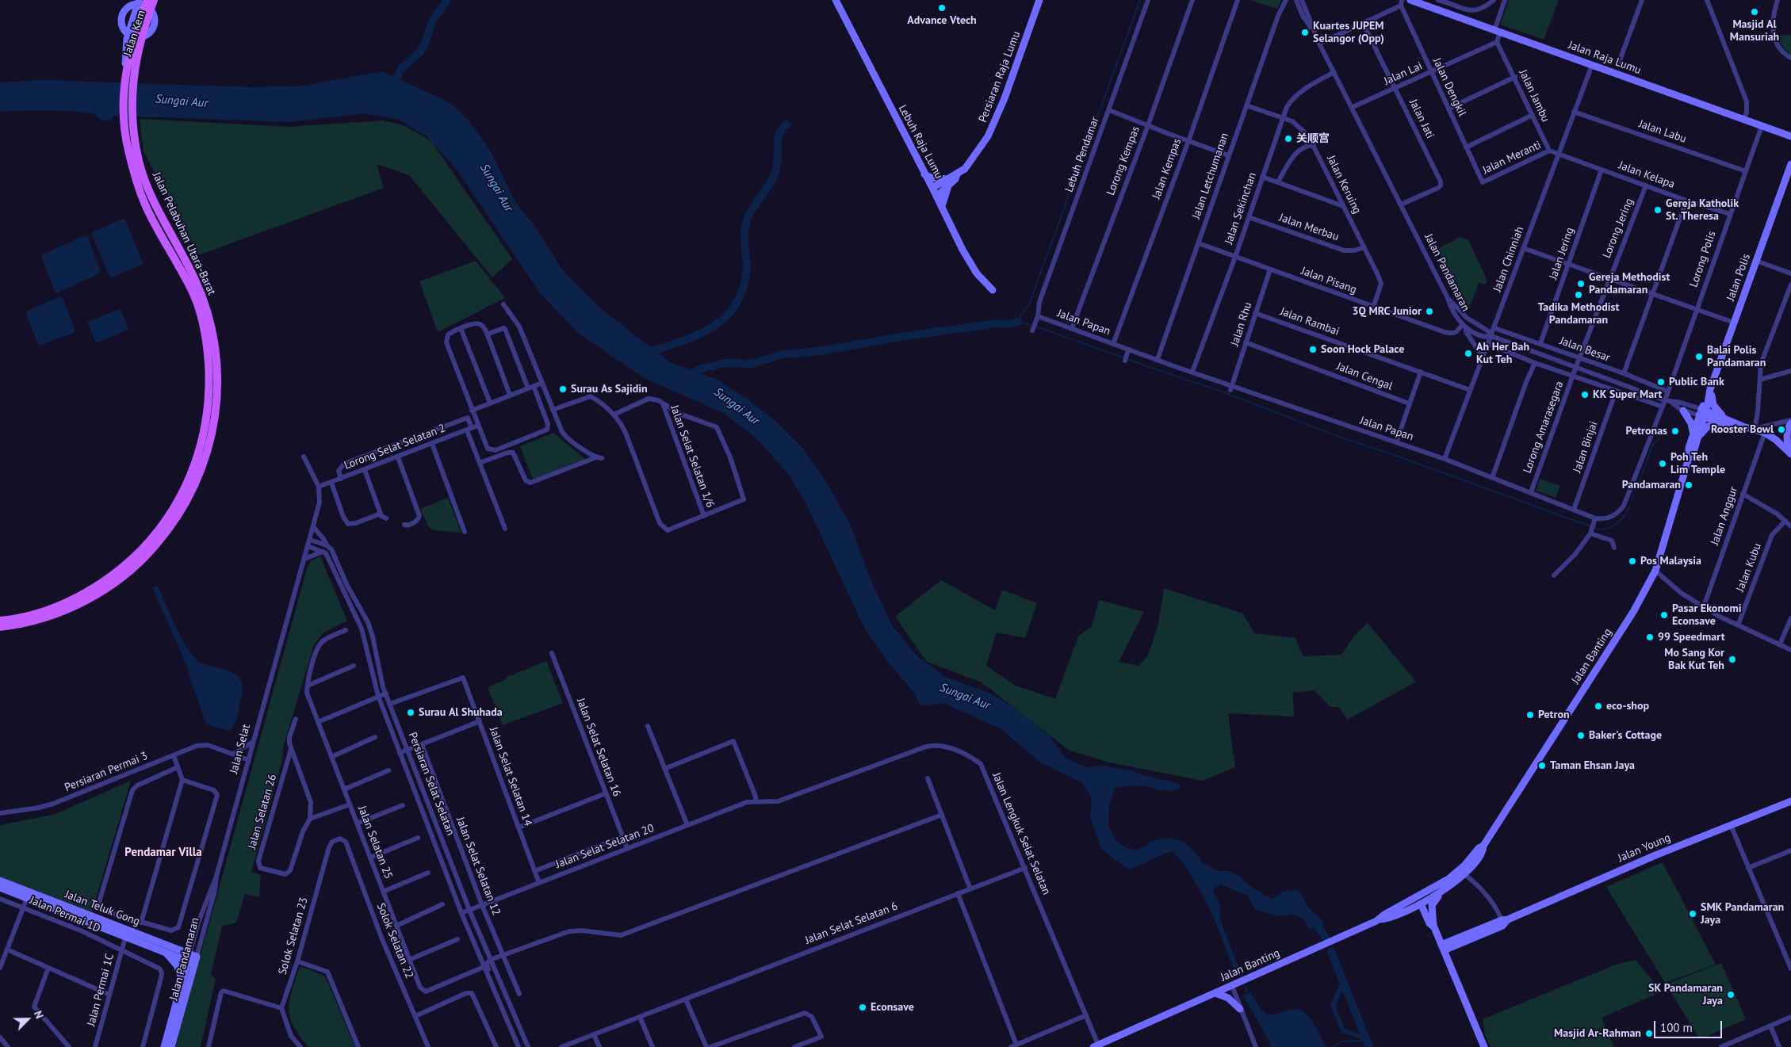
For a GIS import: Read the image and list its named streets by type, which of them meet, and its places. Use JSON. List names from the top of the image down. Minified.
{"streets":{"main road":["Jalan Kem","Jalan Raja Lumu","Persiaran Raja Lumu","Lebuh Raja Lumu","Jalan Pelabuhan Utara-Barat","Jalan Pandamaran","Jalan Polis","Jalan Banting","Jalan Young","Jalan Teluk Gong"],"street":["Jalan Lai","Jalan Dengkil","Jalan Jambu","Jalan Jati","Jalan Labu","Lebuh Pendamar","Jalan Meranti","Lorong Kempas","Jalan Kempas","Jalan Kelapa","Jalan Letchumanan","Jalan Keruing","Jalan Sekinchan","Jalan Merbau","Lorong Jering","Jalan Jering","Jalan Chinniah","Lorong Polis","Jalan Pisang","Jalan Rambai","Jalan Papan","Jalan Rhu","Jalan Besar","Jalan Cengal","Lorong Amarasegara","Lorong Selat Selatan 2","Jalan Binjai","Jalan Selat Selatan 1/6","Jalan Anggur","Jalan Kubu","Jalan Selat Selatan 16","Jalan Selat","Persiaran Permai 3","Jalan Selat Selatan 14","Persiaran Selat Selatan","Jalan Selatan 26","Jalan Lengkuk Selat Selatan","Jalan Selatan 25","Jalan Selat Selatan 20","Jalan Selat Selatan 12","Jalan Permai 1D","Jalan Selat Selatan 6","Solok Selatan 23","Solok Selatan 22","Jalan Permai 1C"]},"crossings":[["Jalan Kem","Jalan Pelabuhan Utara-Barat"],["Jalan Raja Lumu","Jalan Chinniah"],["Jalan Raja Lumu","Lorong Polis"],["Jalan Lai","Jalan Dengkil"],["Jalan Lai","Jalan Jambu"],["Jalan Lai","Jalan Jati"],["Jalan Lai","Jalan Pandamaran"],["Jalan Dengkil","Jalan Meranti"],["Jalan Jambu","Jalan Meranti"],["Jalan Jati","Jalan Pandamaran"],["Jalan Labu","Jalan Chinniah"],["Jalan Labu","Lorong Polis"],["Lebuh Pendamar","Jalan Papan"],["Lorong Kempas","Jalan Papan"],["Jalan Kempas","Jalan Papan"],["Jalan Kelapa","Lorong Jering"],["Jalan Kelapa","Jalan Jering"],["Jalan Kelapa","Jalan Chinniah"],["Jalan Kelapa","Lorong Polis"],["Jalan Letchumanan","Jalan Keruing"],["Jalan Letchumanan","Jalan Pisang"],["Jalan Letchumanan","Jalan Papan"],["Jalan Keruing","Jalan Sekinchan"],["Jalan Keruing","Jalan Merbau"],["Jalan Keruing","Jalan Pisang"],["Jalan Sekinchan","Jalan Merbau"],["Jalan Sekinchan","Jalan Pandamaran"],["Jalan Sekinchan","Jalan Pisang"],["Jalan Sekinchan","Jalan Papan"],["Lorong Jering","Jalan Pandamaran"],["Lorong Jering","Jalan Besar"],["Lorong Jering","Lorong Amarasegara"],["Jalan Jering","Jalan Besar"],["Jalan Chinniah","Jalan Pandamaran"],["Jalan Chinniah","Jalan Rambai"],["Jalan Chinniah","Jalan Papan"],["Jalan Chinniah","Jalan Besar"],["Lorong Polis","Jalan Pandamaran"],["Lorong Polis","Jalan Besar"],["Jalan Pandamaran","Jalan Polis"],["Jalan Pandamaran","Jalan Pisang"],["Jalan Pandamaran","Lorong Amarasegara"],["Jalan Pandamaran","Jalan Banting"],["Jalan Pandamaran","Jalan Selat"],["Jalan Pandamaran","Jalan Teluk Gong"],["Jalan Polis","Jalan Banting"],["Jalan Pisang","Jalan Rhu"],["Jalan Rambai","Jalan Rhu"],["Jalan Papan","Jalan Rhu"],["Jalan Papan","Lorong Amarasegara"],["Jalan Papan","Jalan Binjai"],["Jalan Rhu","Jalan Cengal"],["Lorong Selat Selatan 2","Jalan Selat"],["Jalan Banting","Jalan Lengkuk Selat Selatan"],["Jalan Selat Selatan 16","Jalan Selat Selatan 20"],["Jalan Selat","Persiaran Permai 3"],["Jalan Selat","Persiaran Selat Selatan"],["Jalan Selat Selatan 14","Persiaran Selat Selatan"],["Jalan Selat Selatan 14","Jalan Selat Selatan 20"],["Persiaran Selat Selatan","Jalan Selatan 25"],["Persiaran Selat Selatan","Jalan Selat Selatan 20"],["Jalan Lengkuk Selat Selatan","Jalan Selat Selatan 20"],["Jalan Lengkuk Selat Selatan","Jalan Selat Selatan 6"],["Jalan Selat Selatan 20","Jalan Selat Selatan 12"],["Jalan Teluk Gong","Jalan Permai 1C"],["Jalan Permai 1D","Jalan Permai 1C"],["Solok Selatan 23","Solok Selatan 22"]],"districts":["Pendamar Villa"],"water":["Sungai Aur"],"places":["Advance Vtech","Masjid Al Mansuriah","Kuartes JUPEM Selangor (Opp)","关顺宫","Gereja Katholik St. Theresa","Gereja Methodist Pandamaran","Tadika Methodist Pandamaran","3Q MRC Junior","Soon Hock Palace","Ah Her Bah Kut Teh","Balai Polis Pandamaran","Public Bank","Surau As Sajidin","KK Super Mart","Rooster Bowl","Petronas","Poh Teh Lim Temple","Pandamaran","Pos Malaysia","Pasar Ekonomi Econsave","99 Speedmart","Mo Sang Kor Bak Kut Teh","eco-shop","Surau Al Shuhada","Petron","Baker's Cottage","Taman Ehsan Jaya","SMK Pandamaran Jaya","SK Pandamaran Jaya","Econsave","Masjid Ar-Rahman"],"scale_bar":"100 m","north":"top right"}
